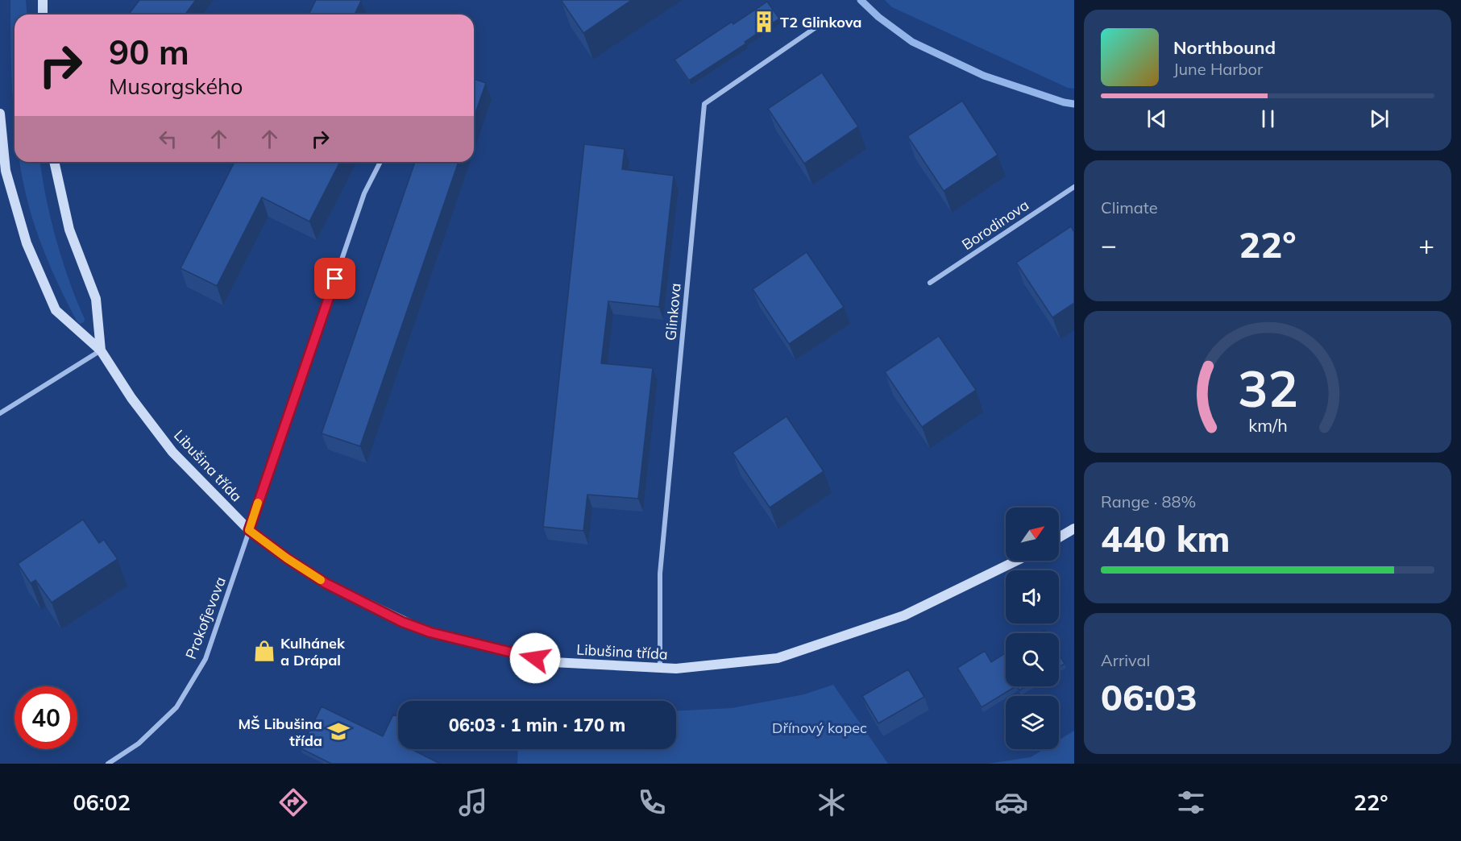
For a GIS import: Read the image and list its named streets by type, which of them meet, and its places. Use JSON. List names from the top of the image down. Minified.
{"streets":{"street":["Borodinova","Glinkova","Libušina třída","Prokofjevova"]},"crossings":[["Glinkova","Libušina třída"],["Libušina třída","Prokofjevova"]],"parks":["Dřínový kopec"],"places":{"building":["T2 Glinkova"],"shop":["Kulhánek a Drápal"],"school or university":["MŠ Libušina třída"]},"north":"top right","page":{"turn":["90 m","Musorgského"],"song":["Northbound","June Harbor"],"tile":["Climate",["Range · 88%","440 km"],["Arrival","06:03"]],"heat":["−","22°","+"],"limit":"40","trip":"06:03 · 1 min · 170 m","tabs":["06:02","22°"],"gauge":["32","km/h"]}}
